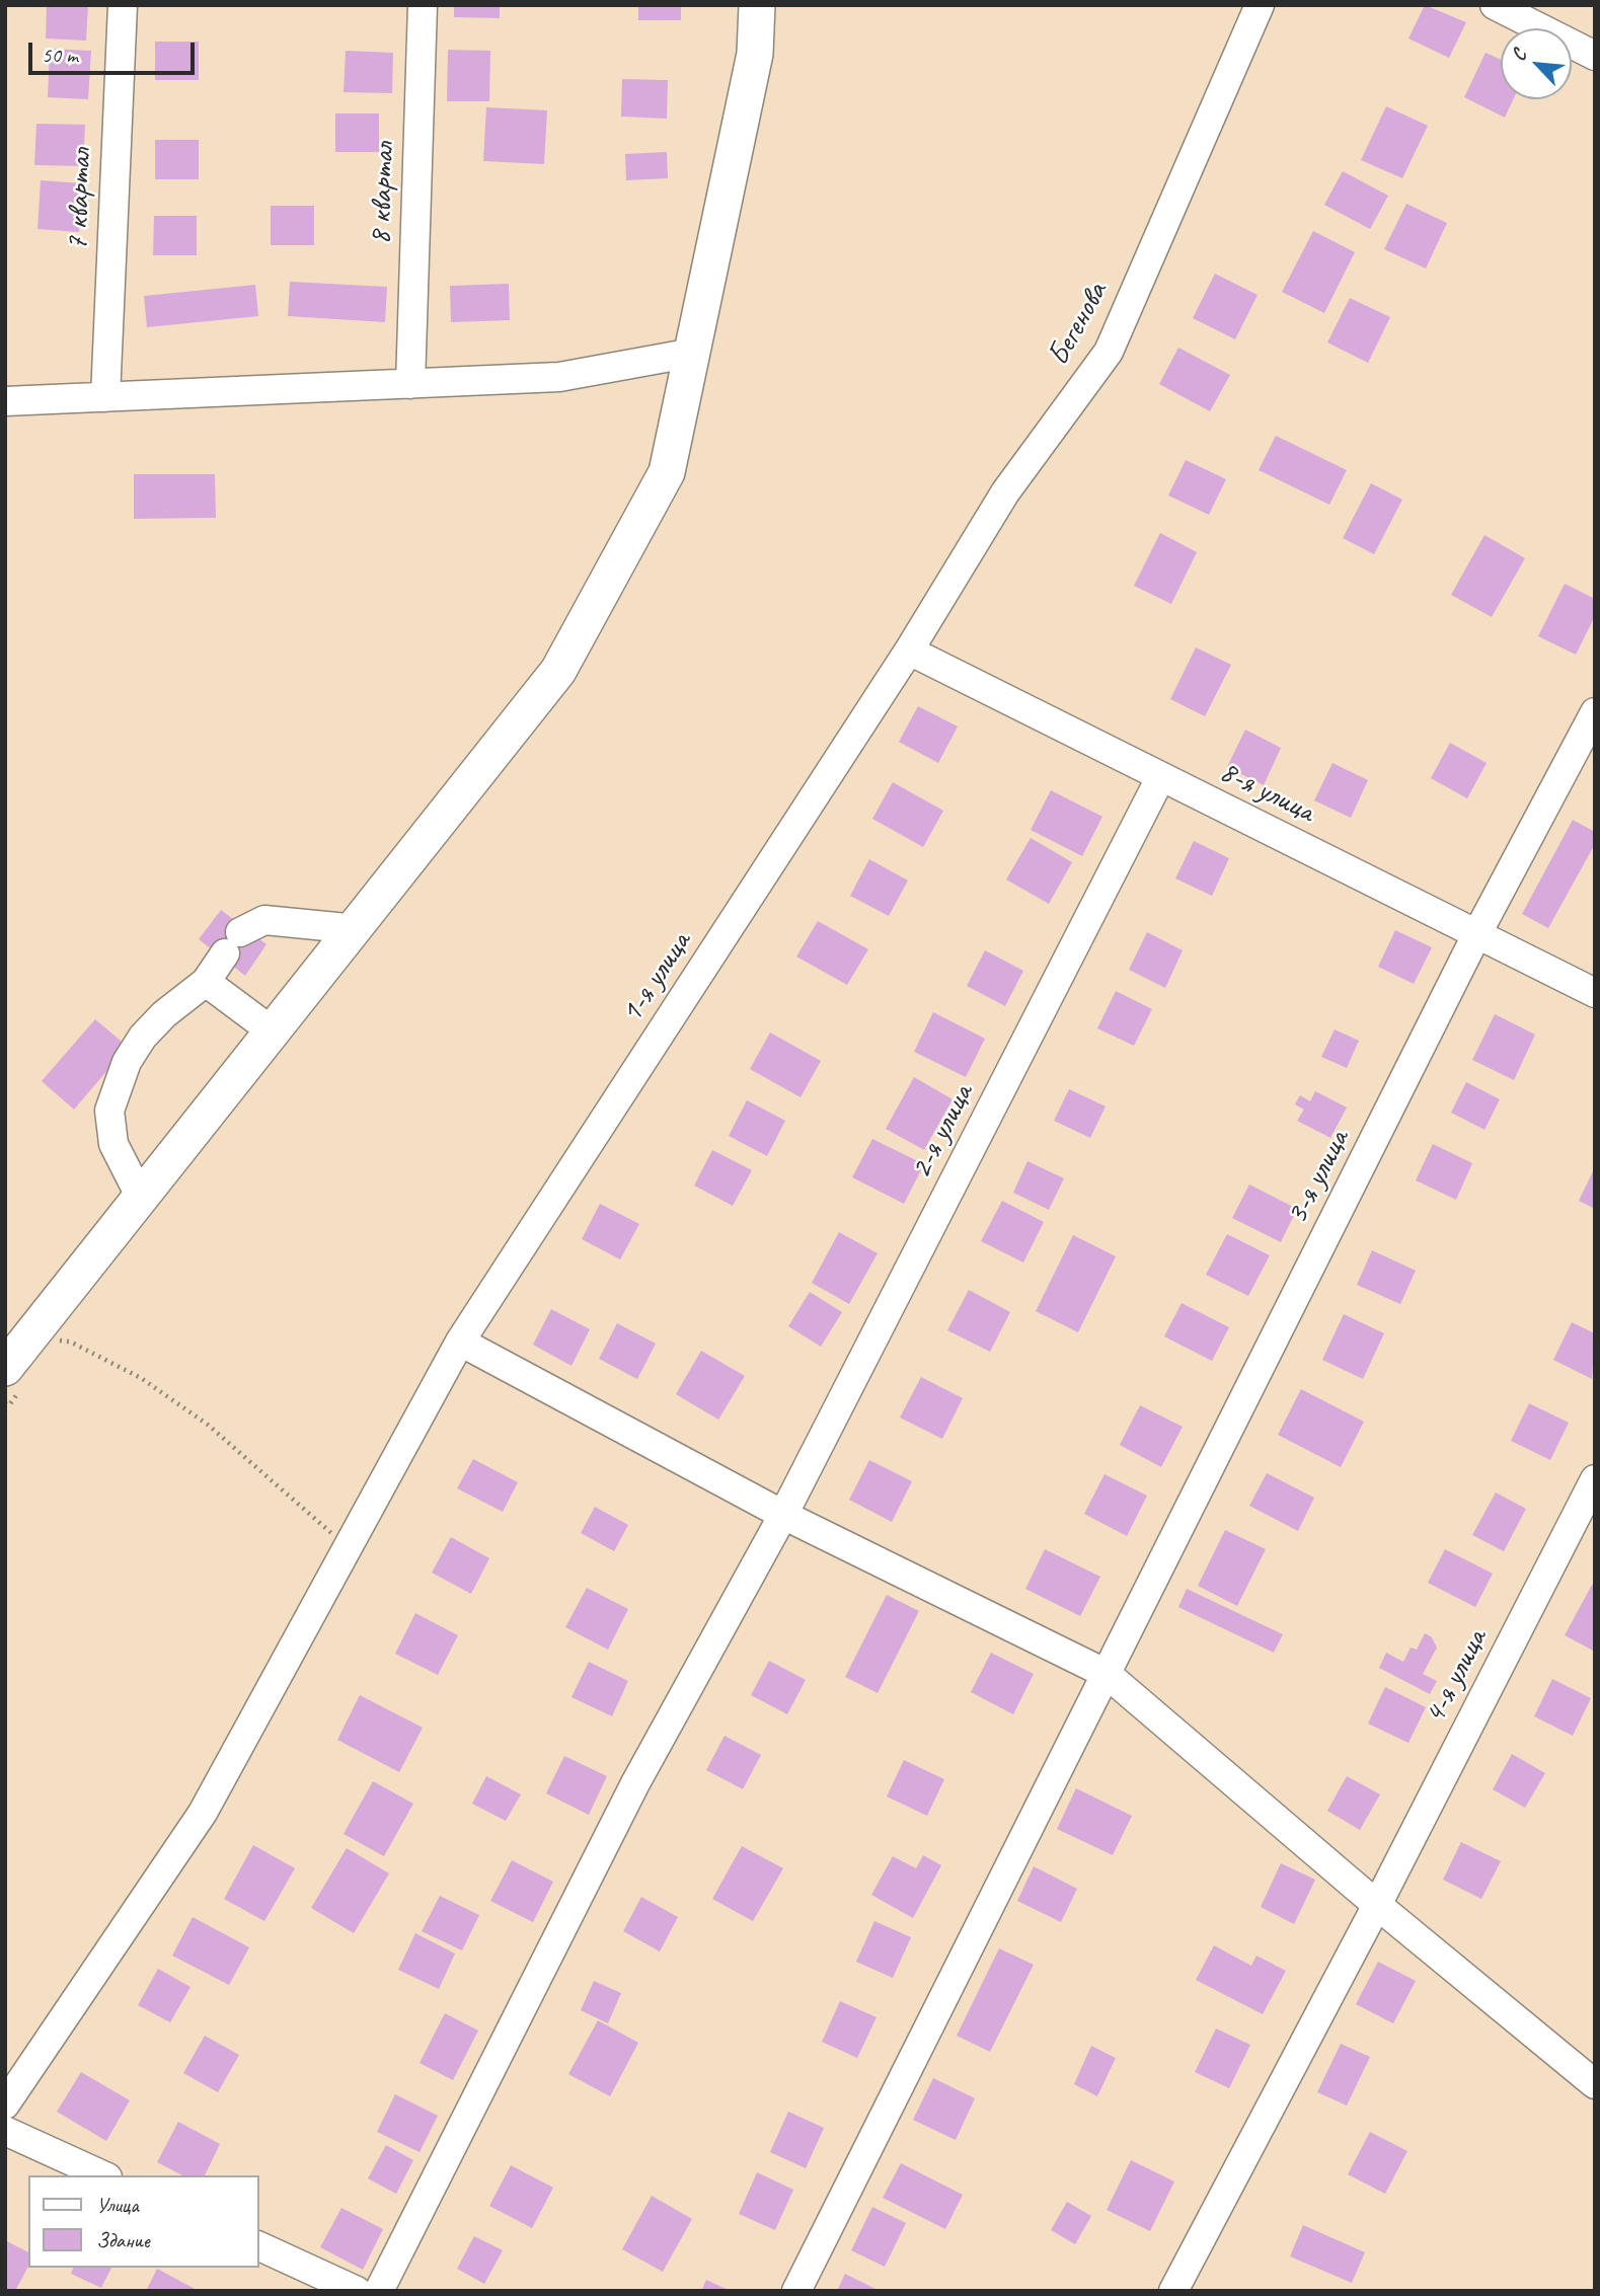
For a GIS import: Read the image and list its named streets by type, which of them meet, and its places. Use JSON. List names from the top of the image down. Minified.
{"streets":{"street":["8 квартал","7 квартал","Бегенова","8-я улица","1-я улица","2-я улица","3-я улица","4-я улица"]},"crossings":[["Бегенова","8-я улица"],["Бегенова","1-я улица"],["8-я улица","1-я улица"],["8-я улица","2-я улица"],["8-я улица","3-я улица"]],"legend":["Улица","Здание"],"scale_bar":"50 m","north":"top left"}
